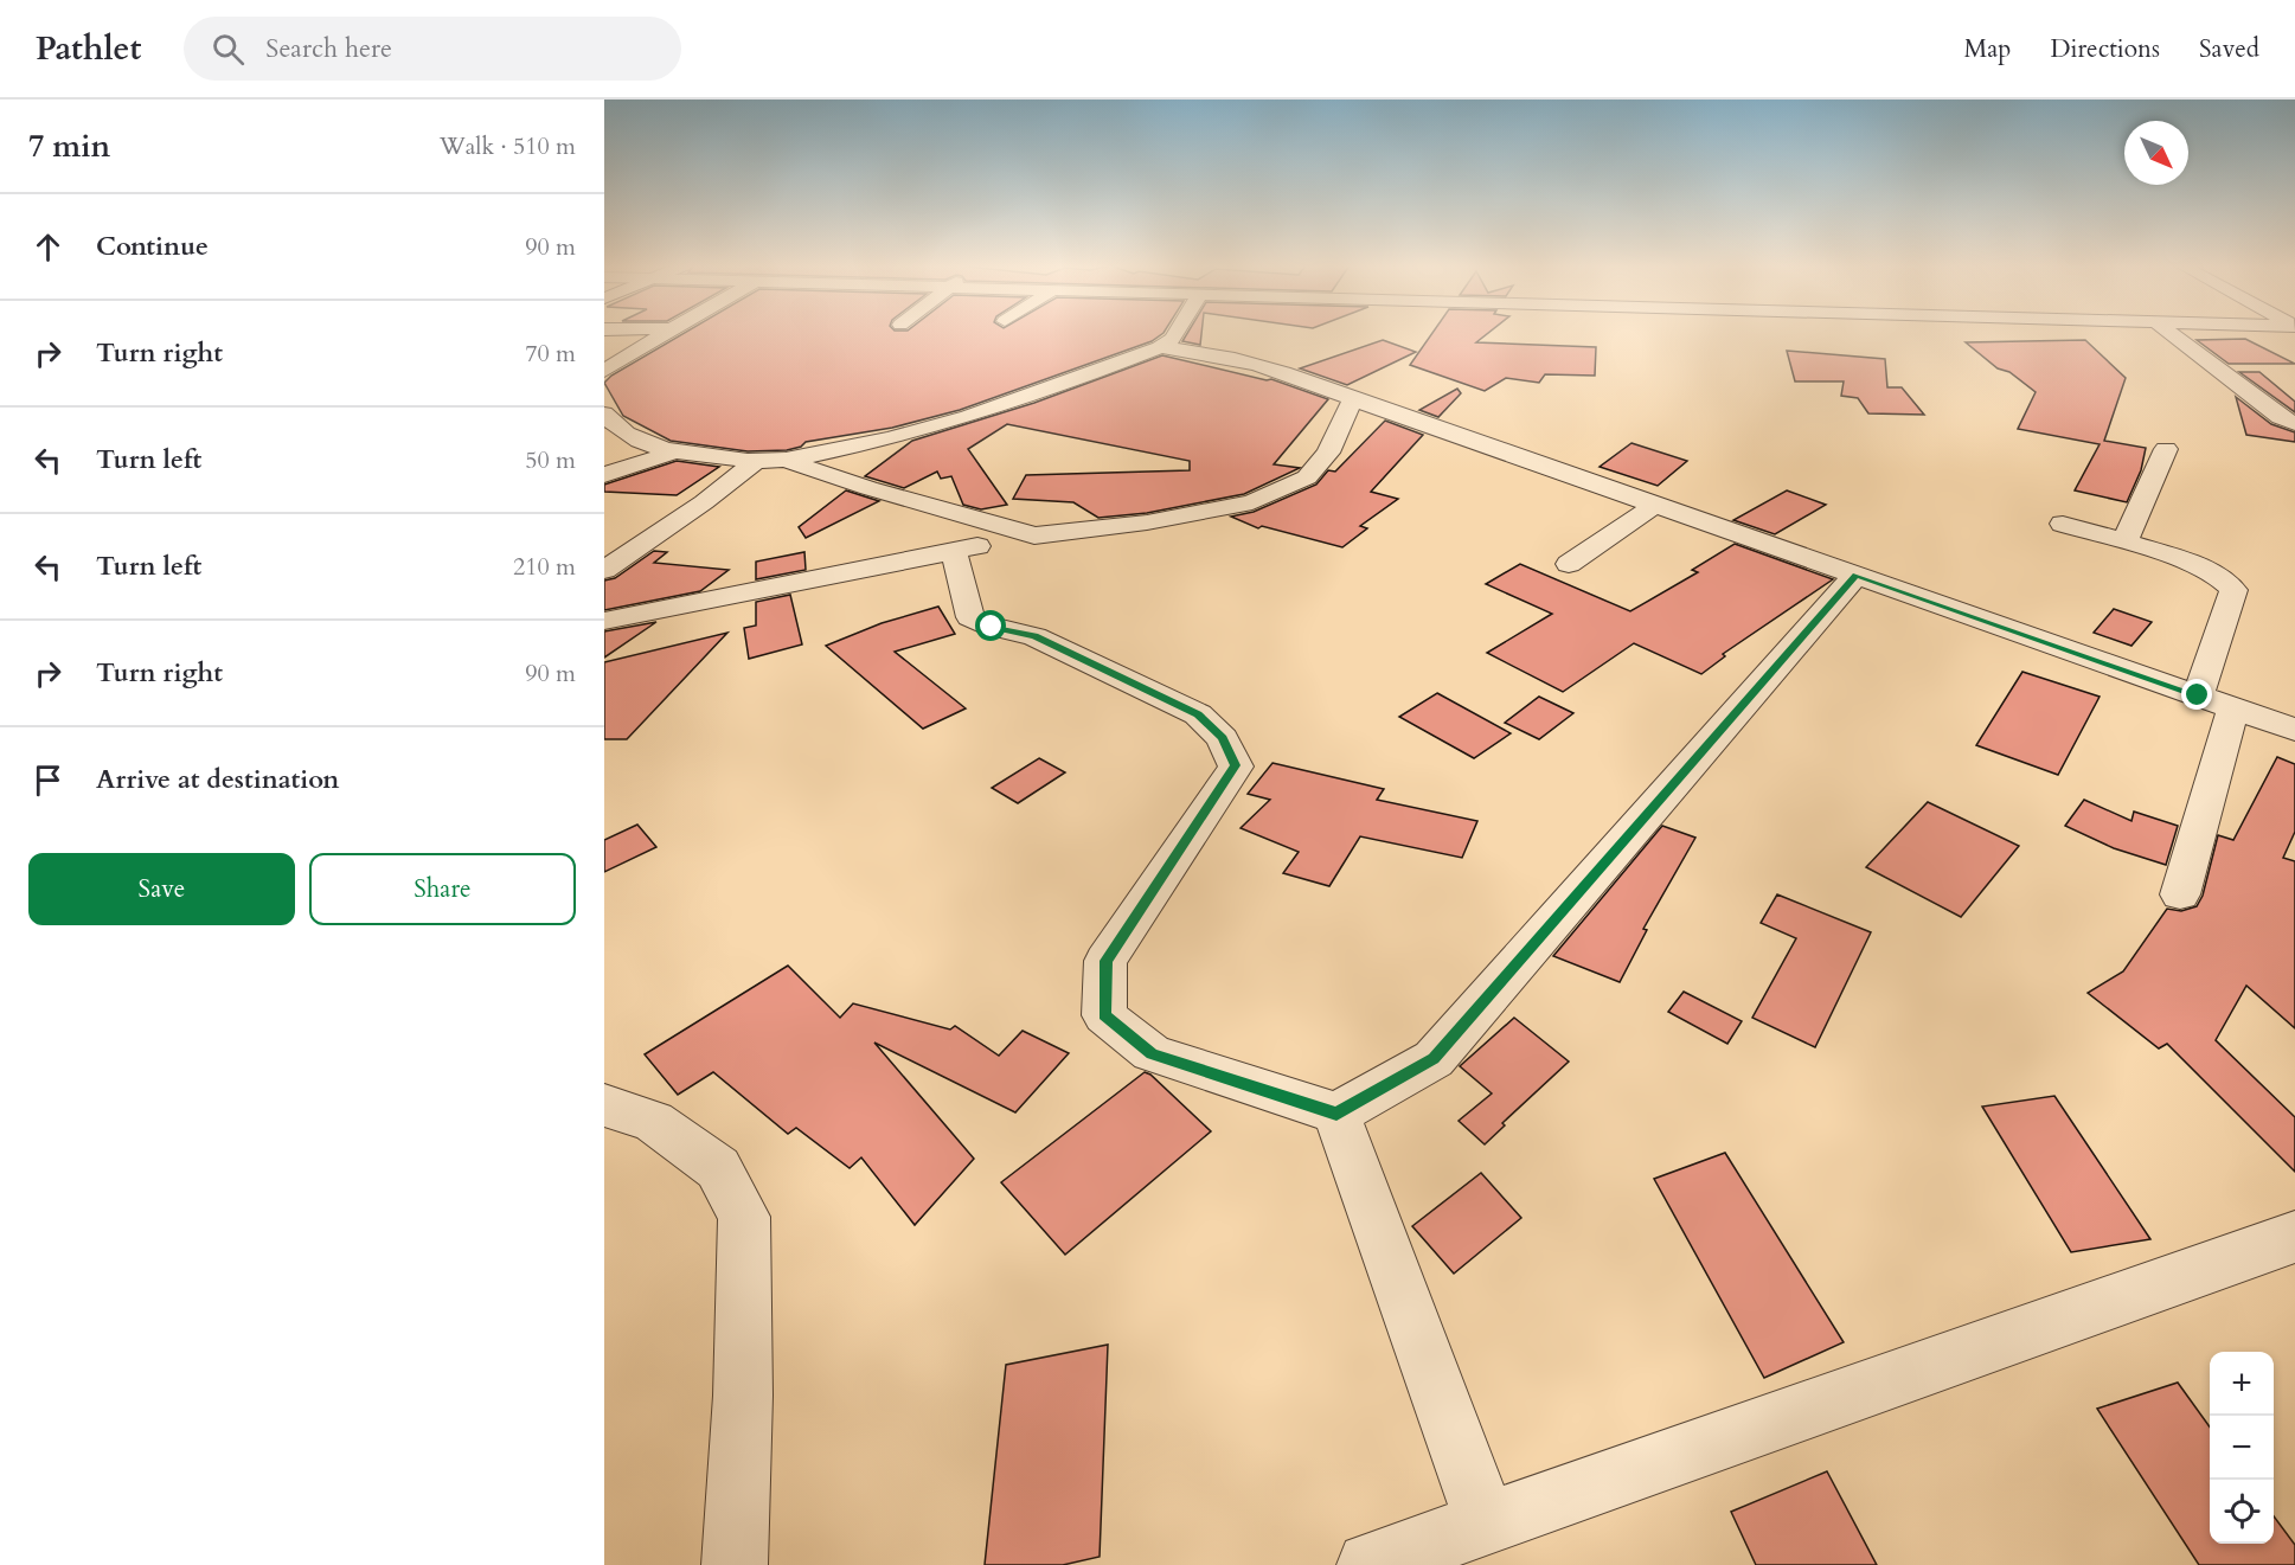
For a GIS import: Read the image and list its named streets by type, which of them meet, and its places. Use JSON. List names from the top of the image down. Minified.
{"north":"bottom right","page":{"header":"Pathlet","search":"Search here","nav":["Map","Directions","Saved"],"heading":["7 min","Walk · 510 m"],"list":[["Continue","90 m"],["Turn right","70 m"],["Turn left","50 m"],["Turn left","210 m"],["Turn right","90 m"],"Arrive at destination"],"buttons":["Save","Share"],"map_buttons":["+","−"]}}
